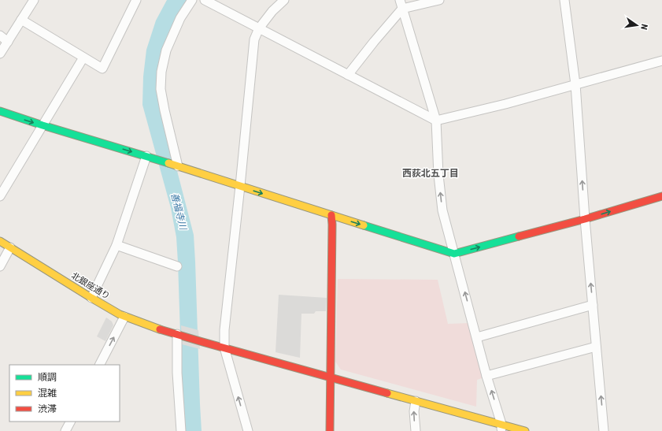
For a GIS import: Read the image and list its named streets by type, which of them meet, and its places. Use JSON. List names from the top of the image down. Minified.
{"streets":{"street":["北銀座通り"]},"districts":["西荻北五丁目"],"water":["善福寺川"],"legend":["順調","混雑","渋滞"],"north":"right"}
